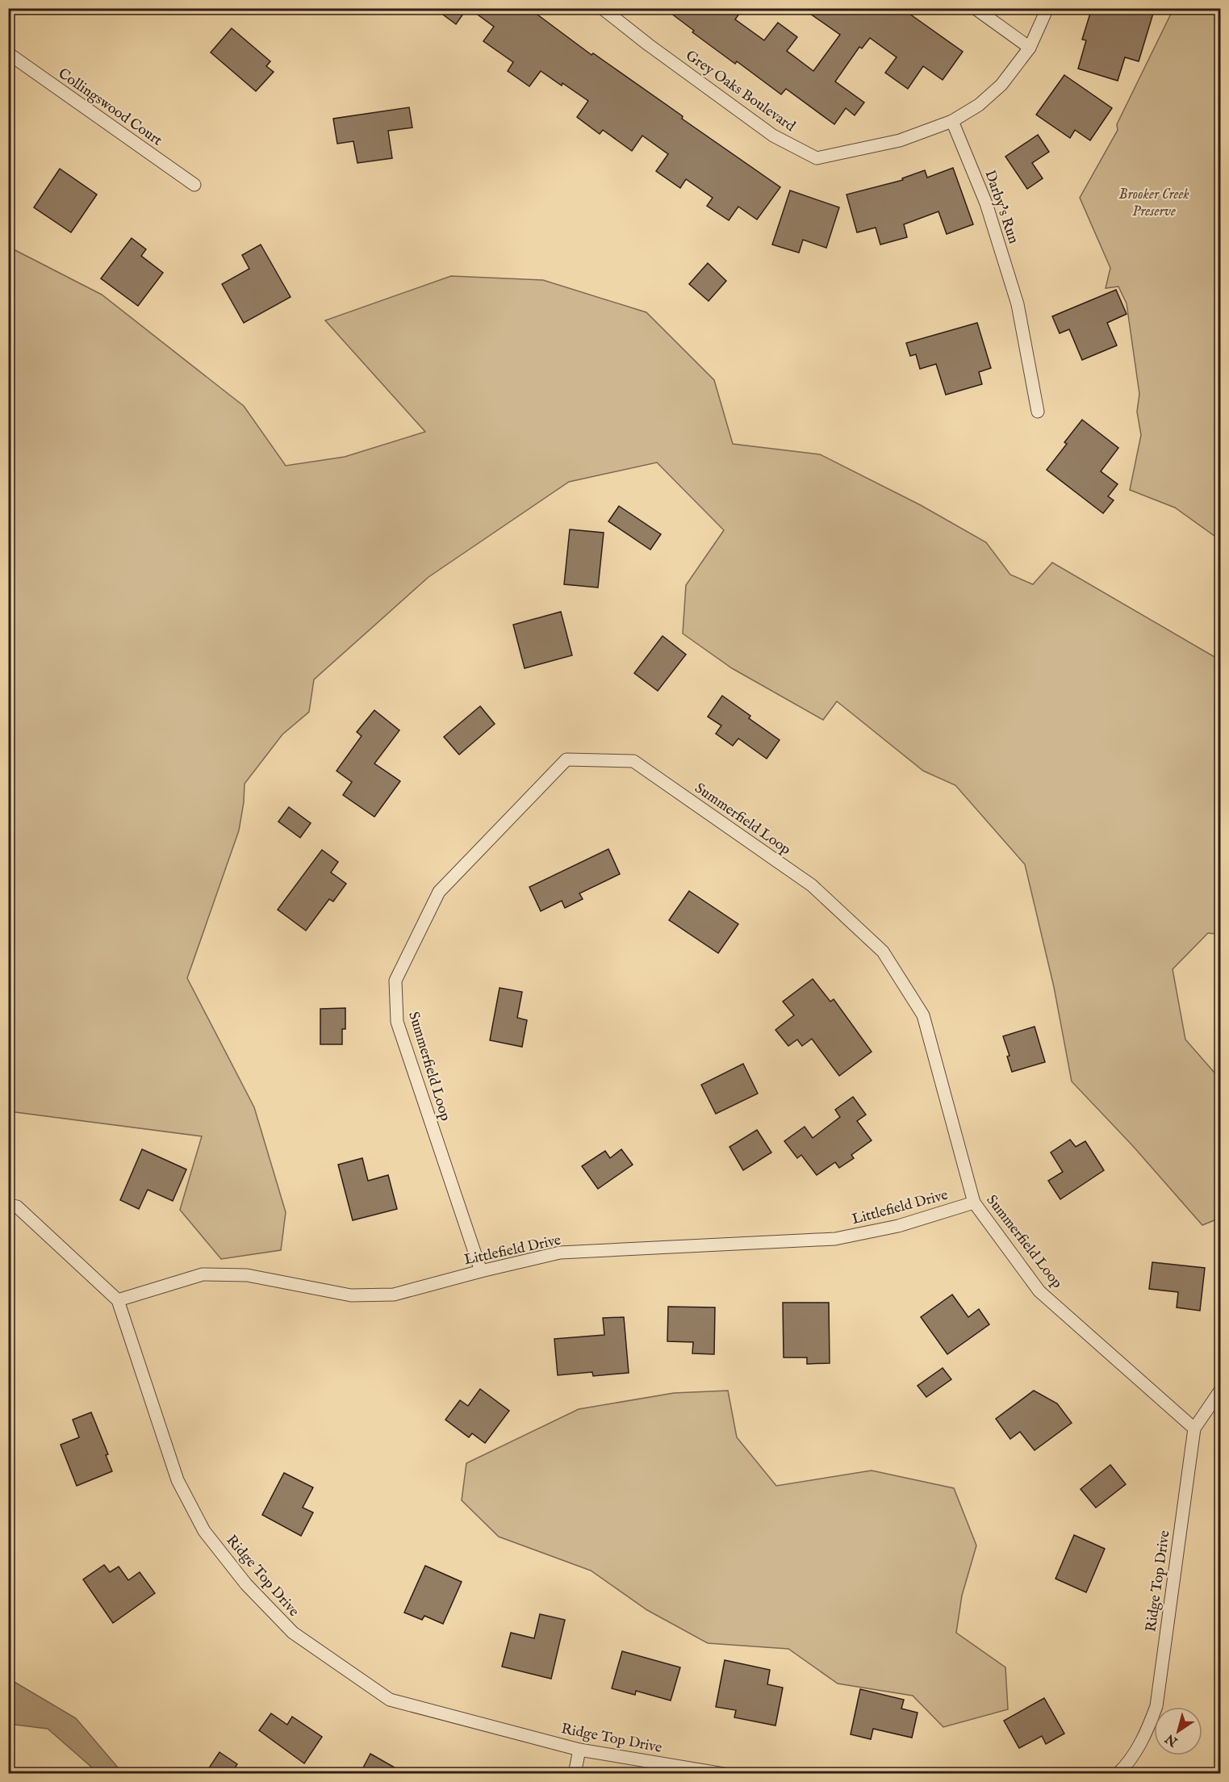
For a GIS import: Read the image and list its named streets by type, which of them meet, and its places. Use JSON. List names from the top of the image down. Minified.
{"streets":{"street":["Grey Oaks Boulevard","Collingswood Court","Darby's Run","Summerfield Loop","Littlefield Drive","Ridge Top Drive"]},"crossings":[["Grey Oaks Boulevard","Darby's Run"],["Summerfield Loop","Littlefield Drive"],["Summerfield Loop","Ridge Top Drive"],["Littlefield Drive","Ridge Top Drive"]],"parks":["Brooker Creek Preserve"],"north":"bottom left"}
